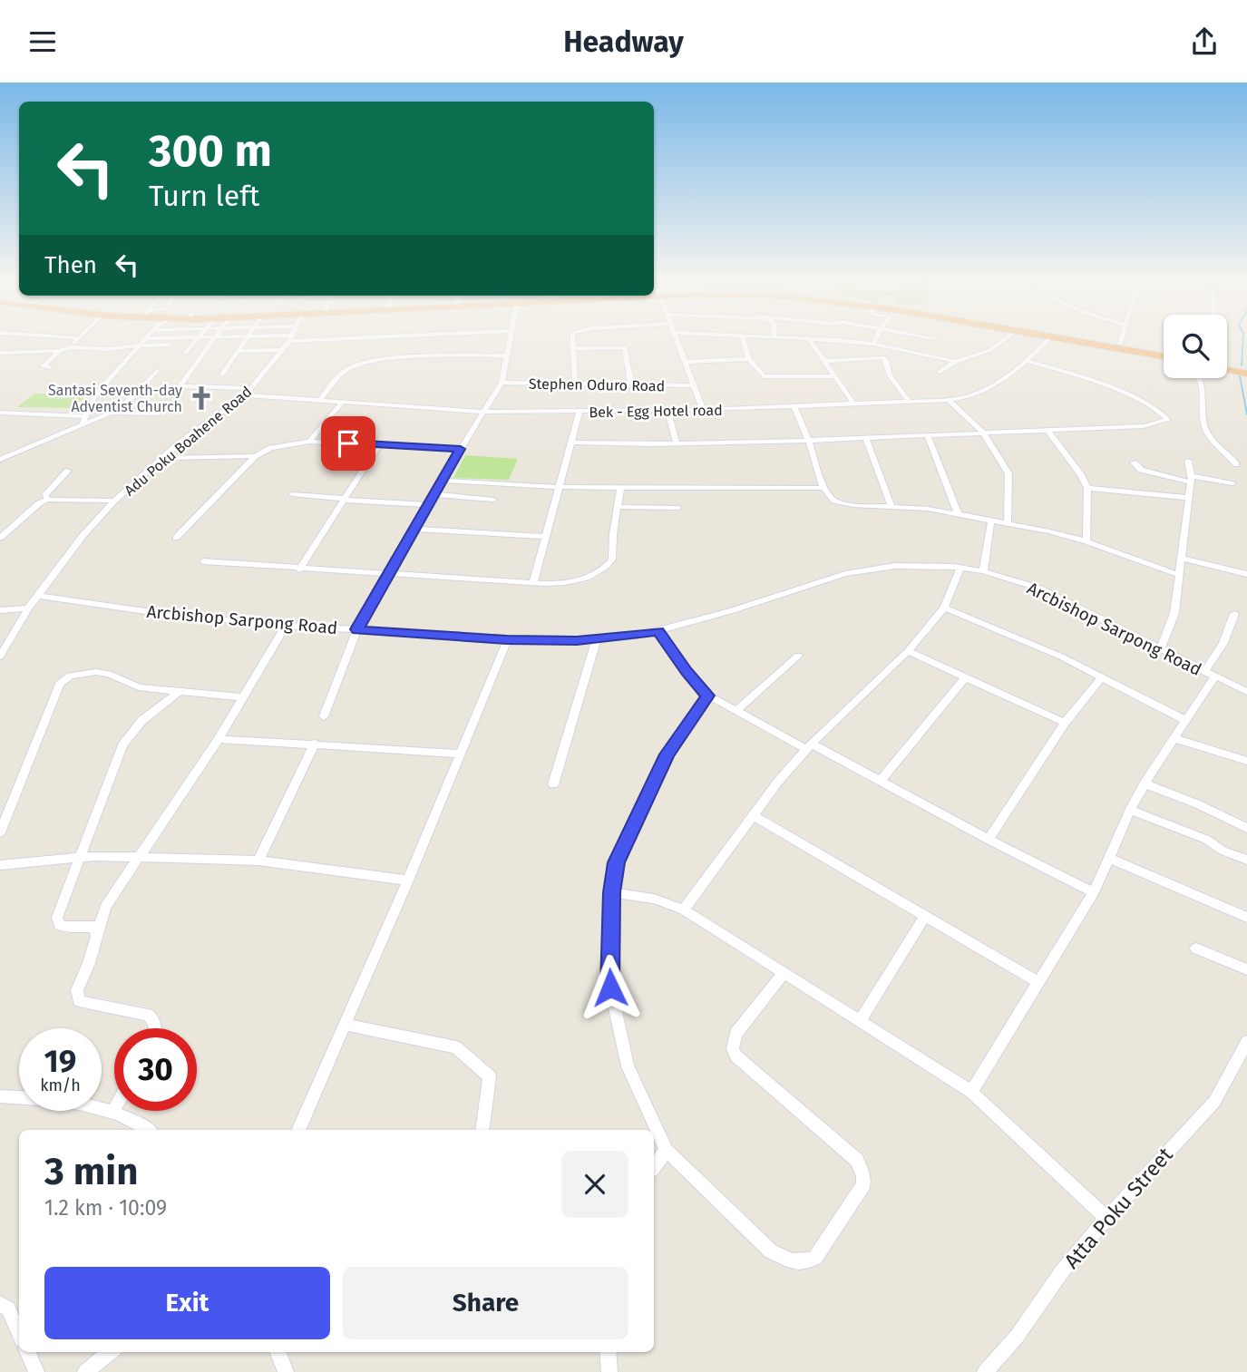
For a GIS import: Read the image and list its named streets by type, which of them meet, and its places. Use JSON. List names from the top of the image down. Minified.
{"streets":{"street":["Stephen Oduro Road","Bek - Egg Hotel road","Adu Poku Boahene Road","Arcbishop Sarpong Road","Atta Poku Street"]},"crossings":[["Bek - Egg Hotel road","Adu Poku Boahene Road"],["Adu Poku Boahene Road","Arcbishop Sarpong Road"]],"places":{"church":["Santasi Seventh-day Adventist Church"]},"page":{"header":"Headway","turn":["300 m","Turn left"],"then":"Then","speed":"19 km/h","limit":"30","heading":["3 min","1.2 km · 10:09"],"buttons":["Exit","Share"]}}
